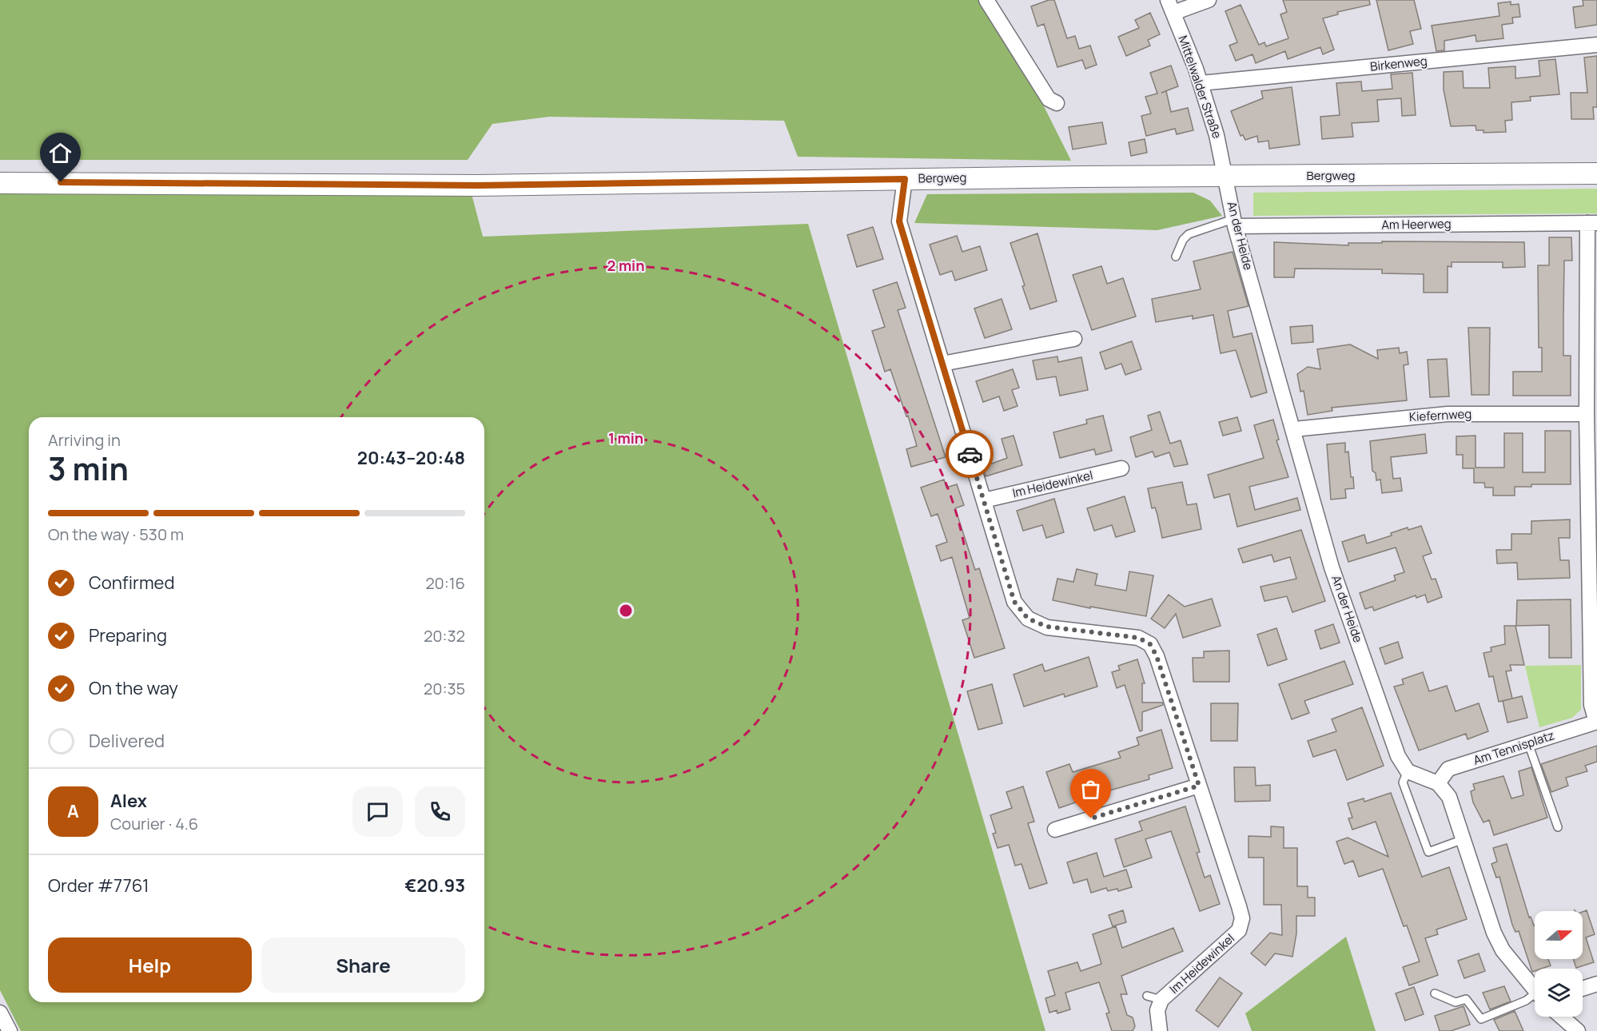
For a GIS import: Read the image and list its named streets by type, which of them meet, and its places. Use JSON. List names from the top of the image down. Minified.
{"streets":{"main road":["Bergweg"],"street":["Birkenweg","Mittelwalder Straße","Am Heerweg","An der Heide","Kiefernweg","Im Heidewinkel","Am Tennisplatz"]},"crossings":[["Birkenweg","Mittelwalder Straße"],["Mittelwalder Straße","Bergweg"],["Mittelwalder Straße","An der Heide"],["Bergweg","An der Heide"],["Bergweg","Im Heidewinkel"],["Am Heerweg","An der Heide"],["An der Heide","Kiefernweg"]],"north":"right","page":{"heading":["3 min","Arriving in","20:43–20:48"],"panel":["Alex","Courier · 4.6","Order #7761","€20.93"],"bar":"On the way · 530 m","list":[["Confirmed","20:16"],["Preparing","20:32"],["On the way","20:35"],"Delivered"],"round":"A","buttons":["Help","Share"]},"rings":["2 min","1 min"]}
